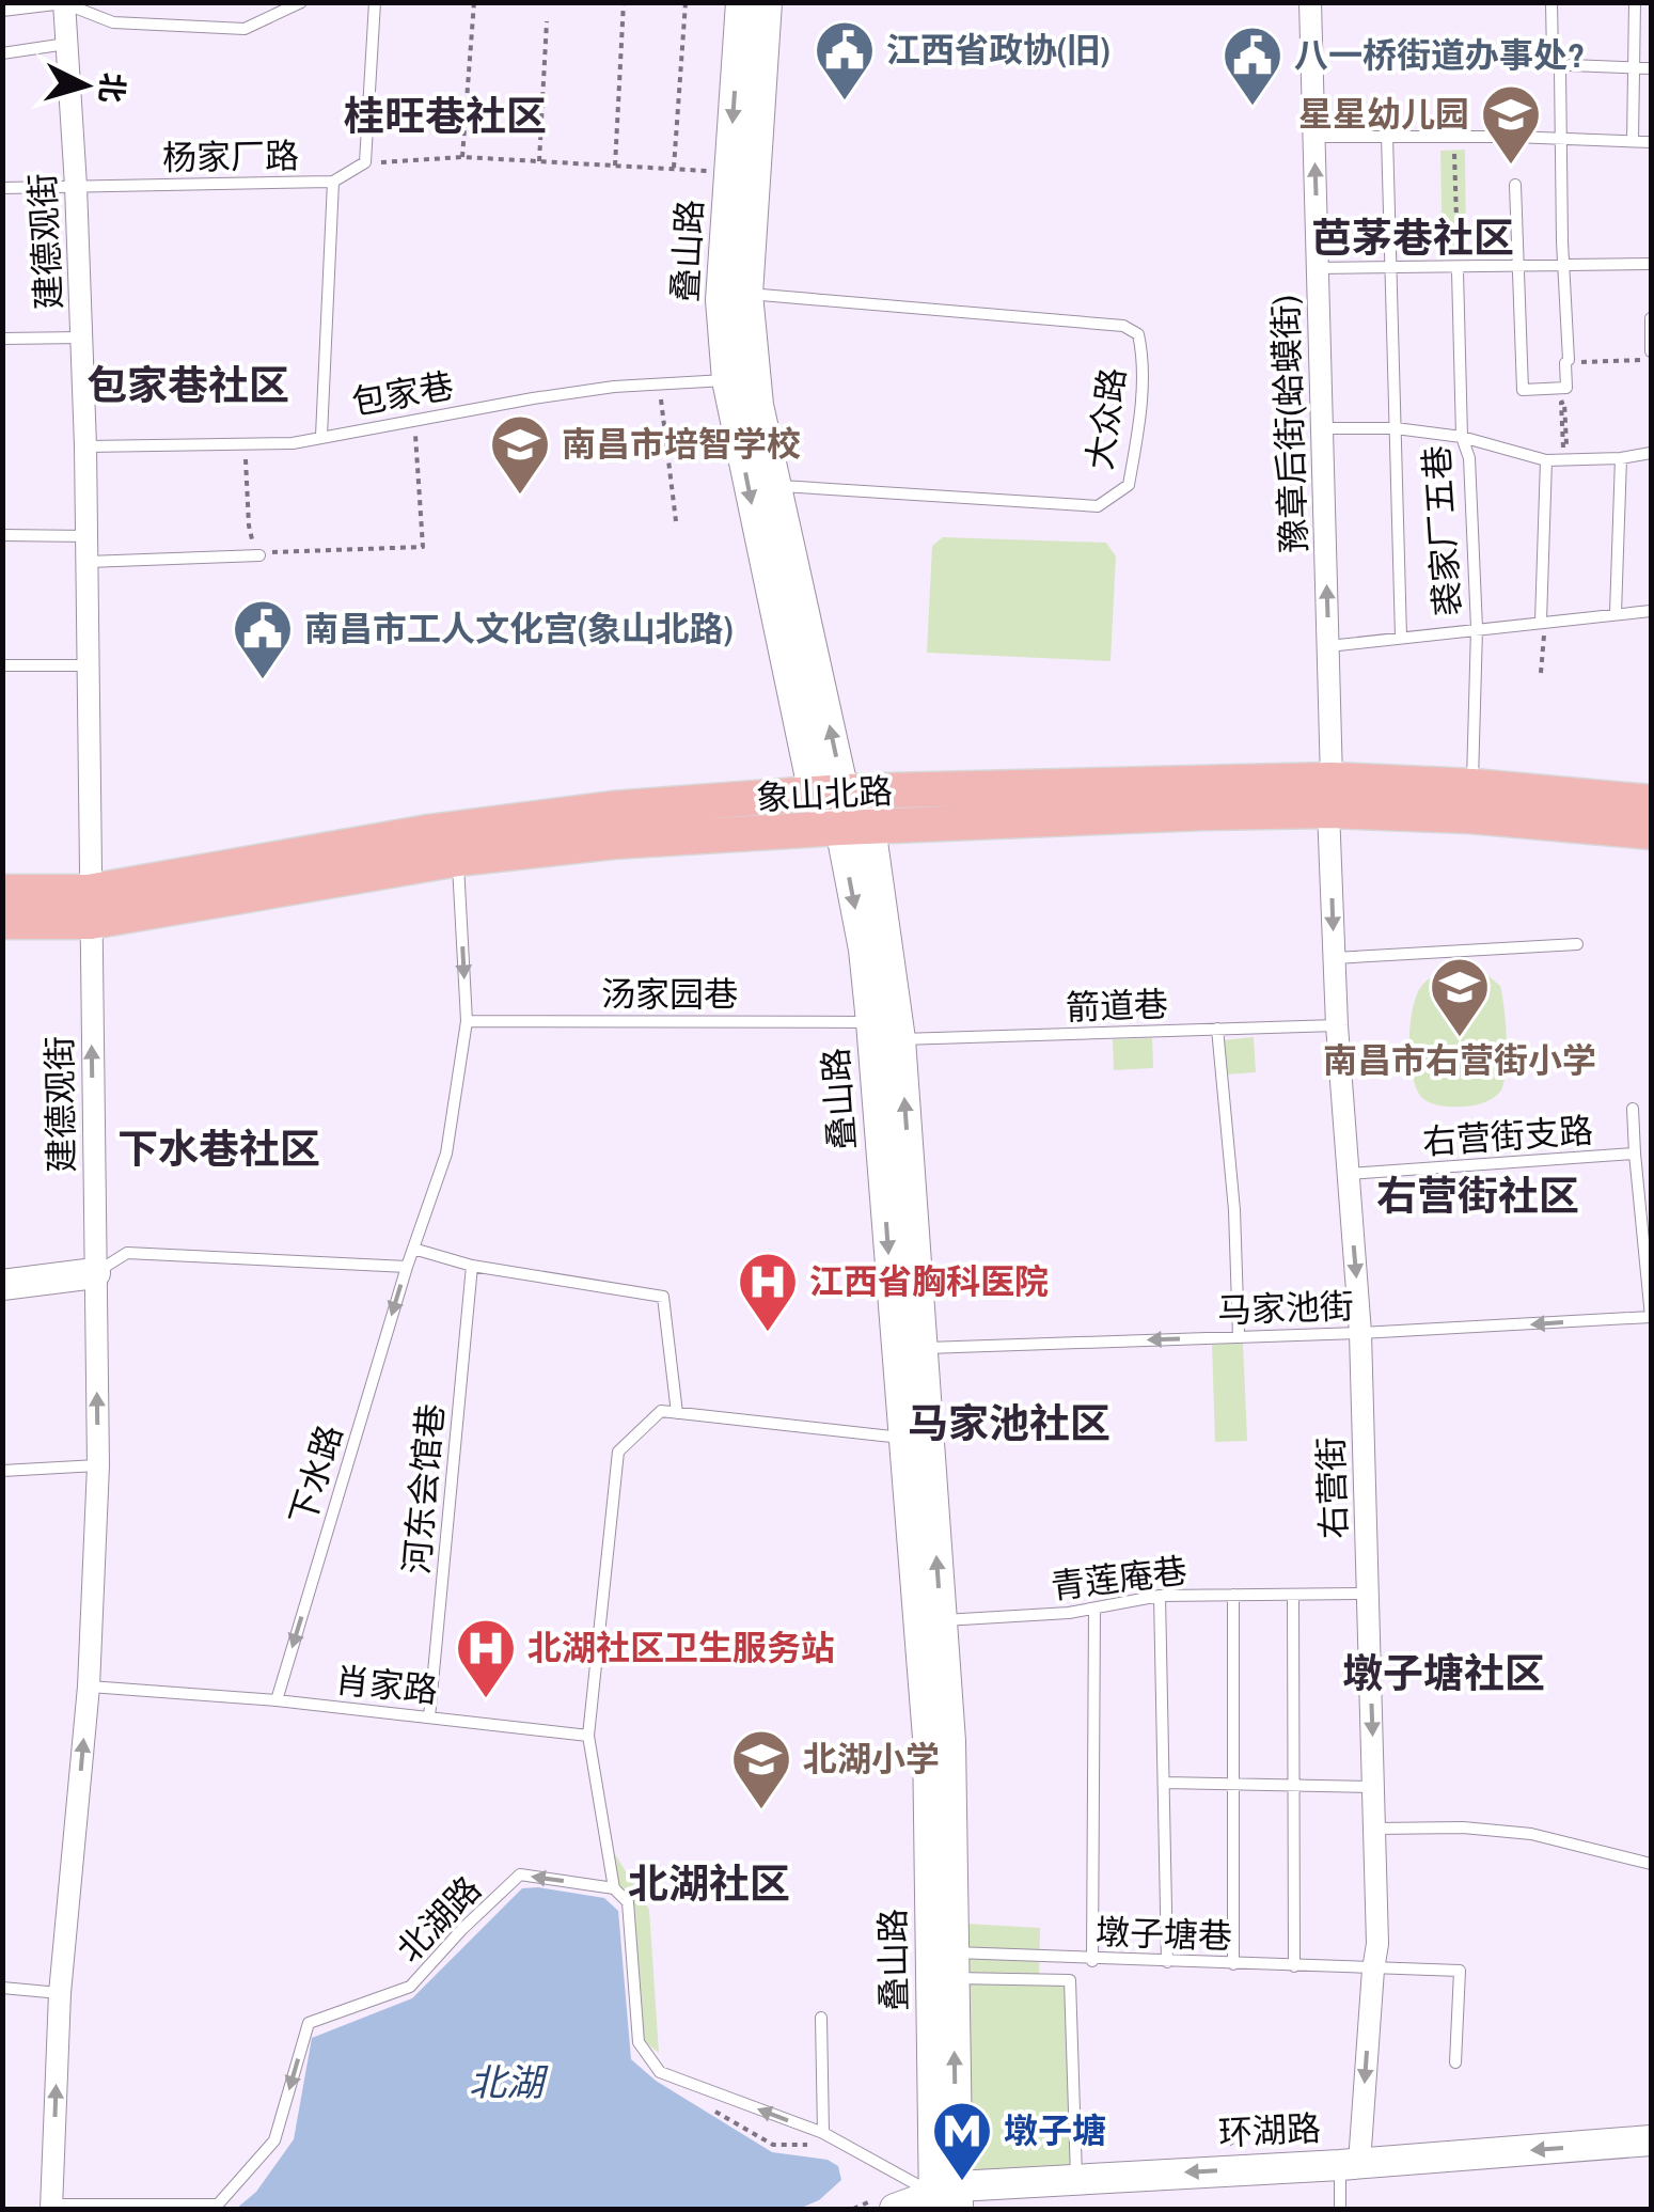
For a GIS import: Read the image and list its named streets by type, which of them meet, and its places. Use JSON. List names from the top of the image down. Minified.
{"streets":{"main road":["叠山路","象山北路","环湖路"],"street":["建德观街","豫章后街(蛤蟆街)","右营街"],"lane":["杨家厂路","包家巷","大众路","裘家厂五巷","汤家园巷","箭道巷","右营街支路","马家池街","下水路","河东会馆巷","青莲庵巷","肖家路","北湖路","墩子塘巷"]},"crossings":[["杨家厂路","建德观街"],["杨家厂路","包家巷"],["建德观街","包家巷"],["建德观街","象山北路"],["建德观街","肖家路"],["建德观街","北湖路"],["叠山路","包家巷"],["叠山路","大众路"],["叠山路","象山北路"],["叠山路","汤家园巷"],["叠山路","箭道巷"],["叠山路","马家池街"],["叠山路","青莲庵巷"],["叠山路","墩子塘巷"],["叠山路","环湖路"],["豫章后街(蛤蟆街)","象山北路"],["豫章后街(蛤蟆街)","右营街"],["裘家厂五巷","象山北路"],["象山北路","下水路"],["象山北路","右营街"],["汤家园巷","下水路"],["箭道巷","右营街"],["右营街支路","马家池街"],["右营街支路","右营街"],["马家池街","右营街"],["下水路","肖家路"],["右营街","青莲庵巷"],["右营街","墩子塘巷"],["右营街","环湖路"],["河东会馆巷","肖家路"]],"one_way":["建德观街","豫章后街(蛤蟆街)","马家池街","下水路","右营街","北湖路","环湖路"],"districts":["桂旺巷社区","芭茅巷社区","包家巷社区","下水巷社区","右营街社区","马家池社区","墩子塘社区","北湖社区"],"water":["北湖"],"places":{"public building":["江西省政协(旧)","八一桥街道办事处?","南昌市工人文化宫(象山北路)"],"school or university":["星星幼儿园","南昌市培智学校","南昌市右营街小学","北湖小学"],"hospital":["江西省胸科医院","北湖社区卫生服务站"],"metro station":["墩子塘"]},"north":"right"}
